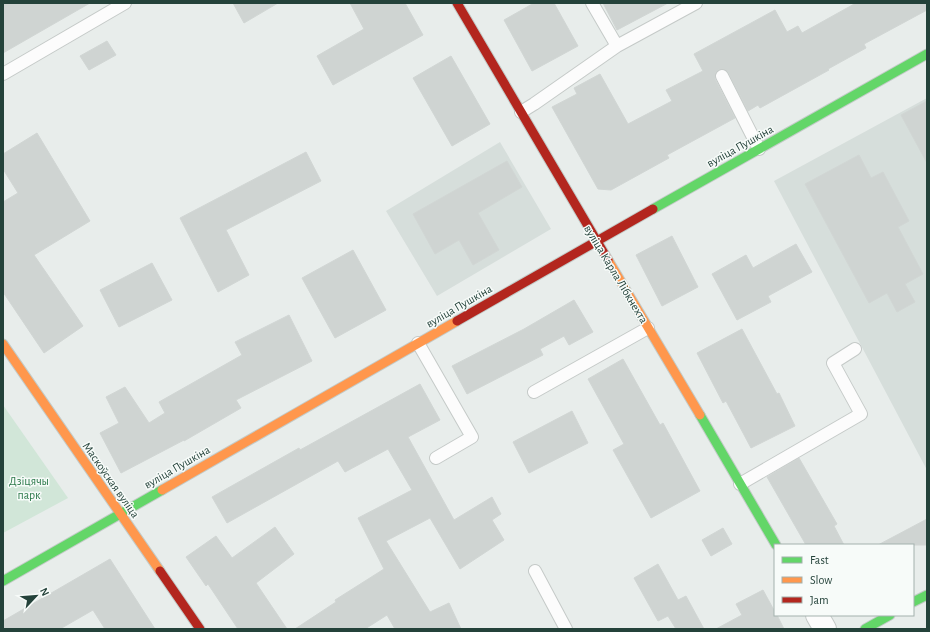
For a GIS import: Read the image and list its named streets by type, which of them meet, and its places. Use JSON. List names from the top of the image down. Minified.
{"streets":{"main road":["вуліца Пушкіна","вуліца Карла Лібкнехта","Маскоўская вуліца"]},"crossings":[["вуліца Пушкіна","вуліца Карла Лібкнехта"],["вуліца Пушкіна","Маскоўская вуліца"]],"parks":["Дзіцячы парк"],"legend":["Fast","Slow","Jam"],"north":"top right"}
